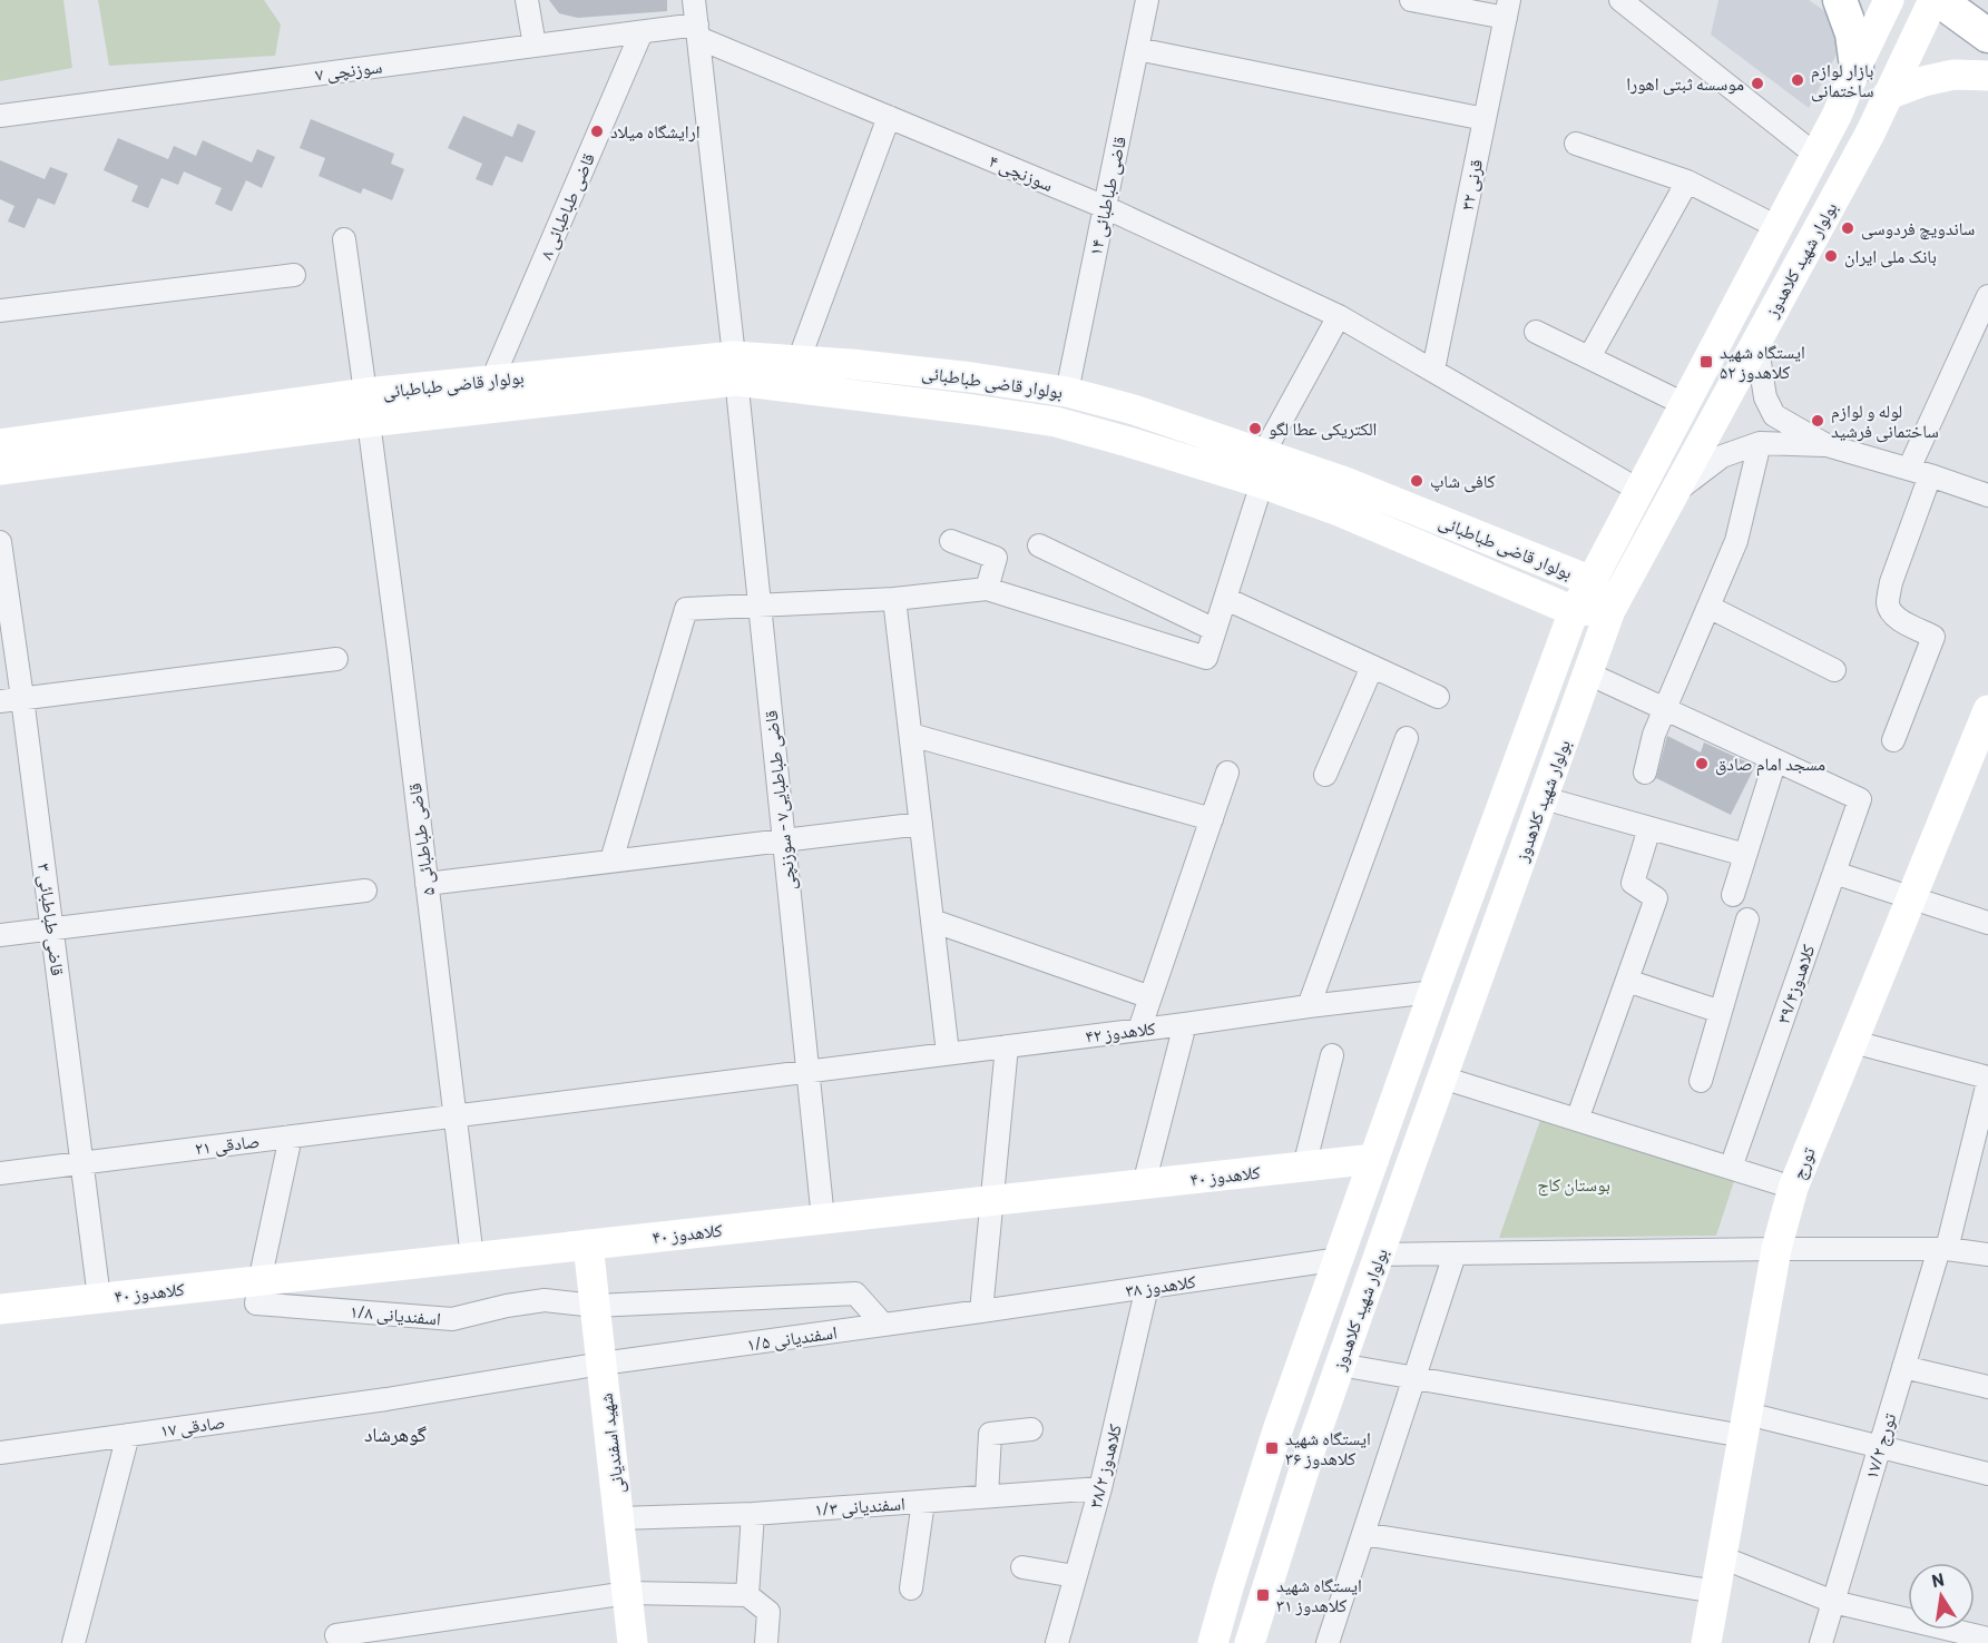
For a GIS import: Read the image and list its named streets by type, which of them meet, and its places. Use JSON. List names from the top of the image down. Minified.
{"streets":{"main road":["بولوار شهید کلاهدوز","بولوار قاضی طباطبائی","تورج","کلاهدوز ۴۰","شهید اسفندیانی"],"street":["سوزنچی ۷","سوزنچی ۴","قرنی ۳۲","قاضی طباطبائی ۱۴","قاضی طباطبائی ۸","قاضی طباطبایی۷ - سوزنچی","قاضی طباطبائی ۵","قاضی طباطبائی ۳","کلاهدوز۳۹/۴","کلاهدوز ۴۲","صادقی ۲۱","کلاهدوز ۳۸","اسفندیانی ۱/۸","اسفندیانی ۱/۵","صادقی ۱۷","تورج ۱۷/۲","کلاهدوز ۳۸/۲","اسفندیانی ۱/۳"]},"crossings":[["سوزنچی ۷","سوزنچی ۴"],["سوزنچی ۷","قاضی طباطبائی ۸"],["سوزنچی ۷","قاضی طباطبایی۷ - سوزنچی"],["سوزنچی ۴","قرنی ۳۲"],["سوزنچی ۴","قاضی طباطبائی ۱۴"],["سوزنچی ۴","بولوار شهید کلاهدوز"],["سوزنچی ۴","قاضی طباطبایی۷ - سوزنچی"],["قاضی طباطبائی ۱۴","بولوار قاضی طباطبائی"],["قاضی طباطبائی ۸","بولوار قاضی طباطبائی"],["بولوار شهید کلاهدوز","بولوار قاضی طباطبائی"],["بولوار شهید کلاهدوز","کلاهدوز ۴۲"],["بولوار شهید کلاهدوز","کلاهدوز ۴۰"],["بولوار شهید کلاهدوز","کلاهدوز ۳۸"],["بولوار قاضی طباطبائی","قاضی طباطبایی۷ - سوزنچی"],["بولوار قاضی طباطبائی","قاضی طباطبائی ۵"],["قاضی طباطبایی۷ - سوزنچی","کلاهدوز ۴۲"],["قاضی طباطبایی۷ - سوزنچی","کلاهدوز ۴۰"],["قاضی طباطبائی ۵","کلاهدوز ۴۲"],["قاضی طباطبائی ۵","صادقی ۲۱"],["قاضی طباطبائی ۵","کلاهدوز ۴۰"],["قاضی طباطبائی ۳","صادقی ۲۱"],["قاضی طباطبائی ۳","کلاهدوز ۴۰"],["کلاهدوز ۴۲","صادقی ۲۱"],["کلاهدوز ۴۰","اسفندیانی ۱/۸"],["کلاهدوز ۴۰","شهید اسفندیانی"],["کلاهدوز ۳۸","اسفندیانی ۱/۵"],["کلاهدوز ۳۸","کلاهدوز ۳۸/۲"],["اسفندیانی ۱/۸","شهید اسفندیانی"],["اسفندیانی ۱/۵","صادقی ۱۷"],["اسفندیانی ۱/۵","شهید اسفندیانی"],["شهید اسفندیانی","اسفندیانی ۱/۳"],["کلاهدوز ۳۸/۲","اسفندیانی ۱/۳"]],"districts":["گوهرشاد"],"parks":["بوستان کاج"],"places":{"other":["بازار لوازم ساختمانی","موسسه ثبتی اهورا","ارايشگاه ميلاد","ساندویچ فردوسی","بانک ملی ایران","لوله و لوازم ساختمانی فرشید","الکتریکی عطا لگو","کافی شاپ","مسجد امام صادق"],"transit":["ایستگاه شهید کلاهدوز ۵۲","ایستگاه شهید کلاهدوز ۳۶","ایستگاه شهید کلاهدوز ۳۱"]},"north":"top"}
